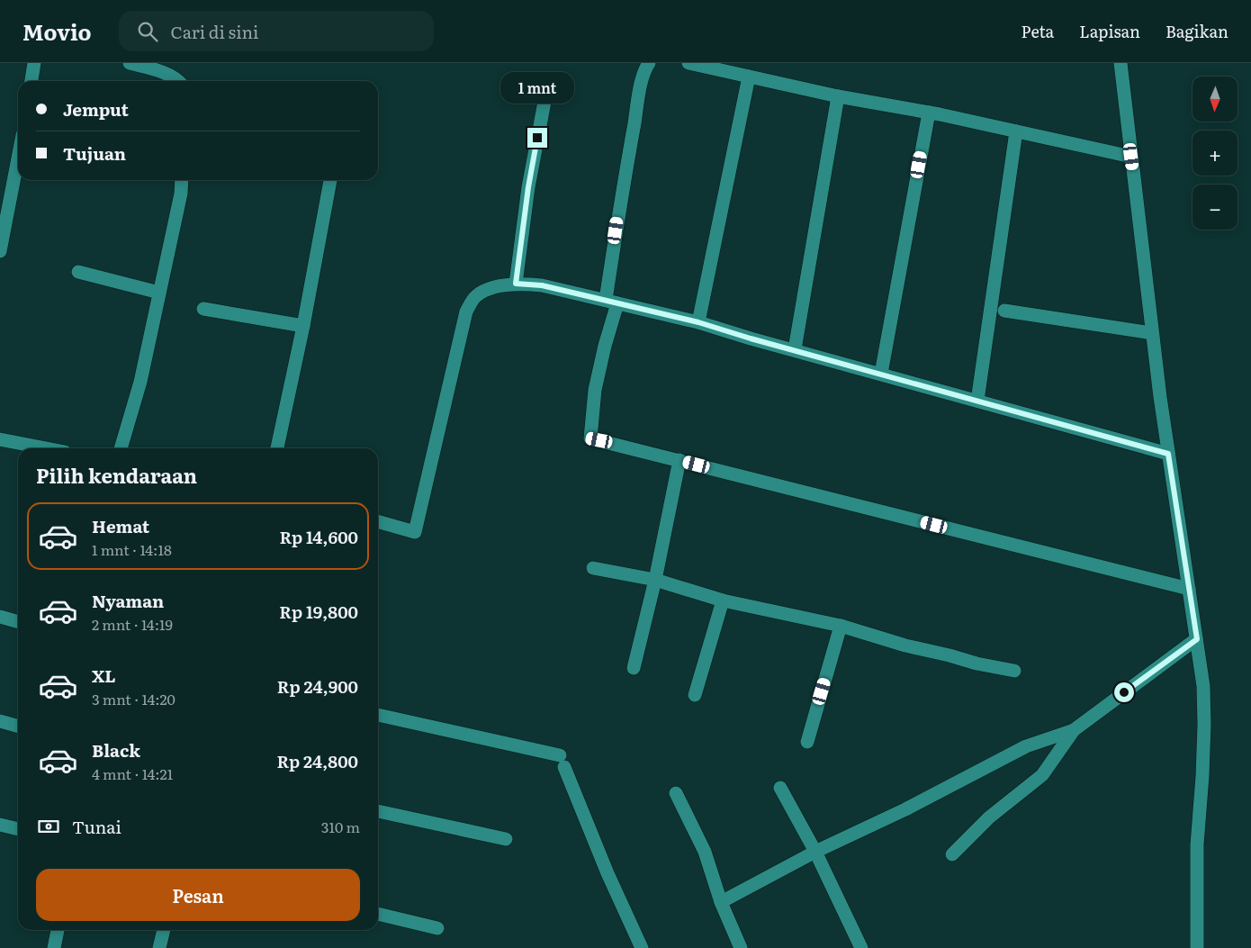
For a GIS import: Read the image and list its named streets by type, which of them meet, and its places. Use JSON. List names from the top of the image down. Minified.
{"north":"bottom","page":{"header":"Movio","search":"Cari di sini","nav":["Peta","Lapisan","Bagikan"],"bubble":"1 mnt","map_buttons":["+","−"],"banner":["Jemput","Tujuan"],"heading":"Pilih kendaraan","list":[{"name":"Hemat","note":"1 mnt · 14:18","value":"Rp 14,600"},{"name":"Nyaman","note":"2 mnt · 14:19","value":"Rp 19,800"},{"name":"XL","note":"3 mnt · 14:20","value":"Rp 24,900"},{"name":"Black","note":"4 mnt · 14:21","value":"Rp 24,800"}],"pay":["Tunai","310 m"],"buttons":"Pesan"}}
